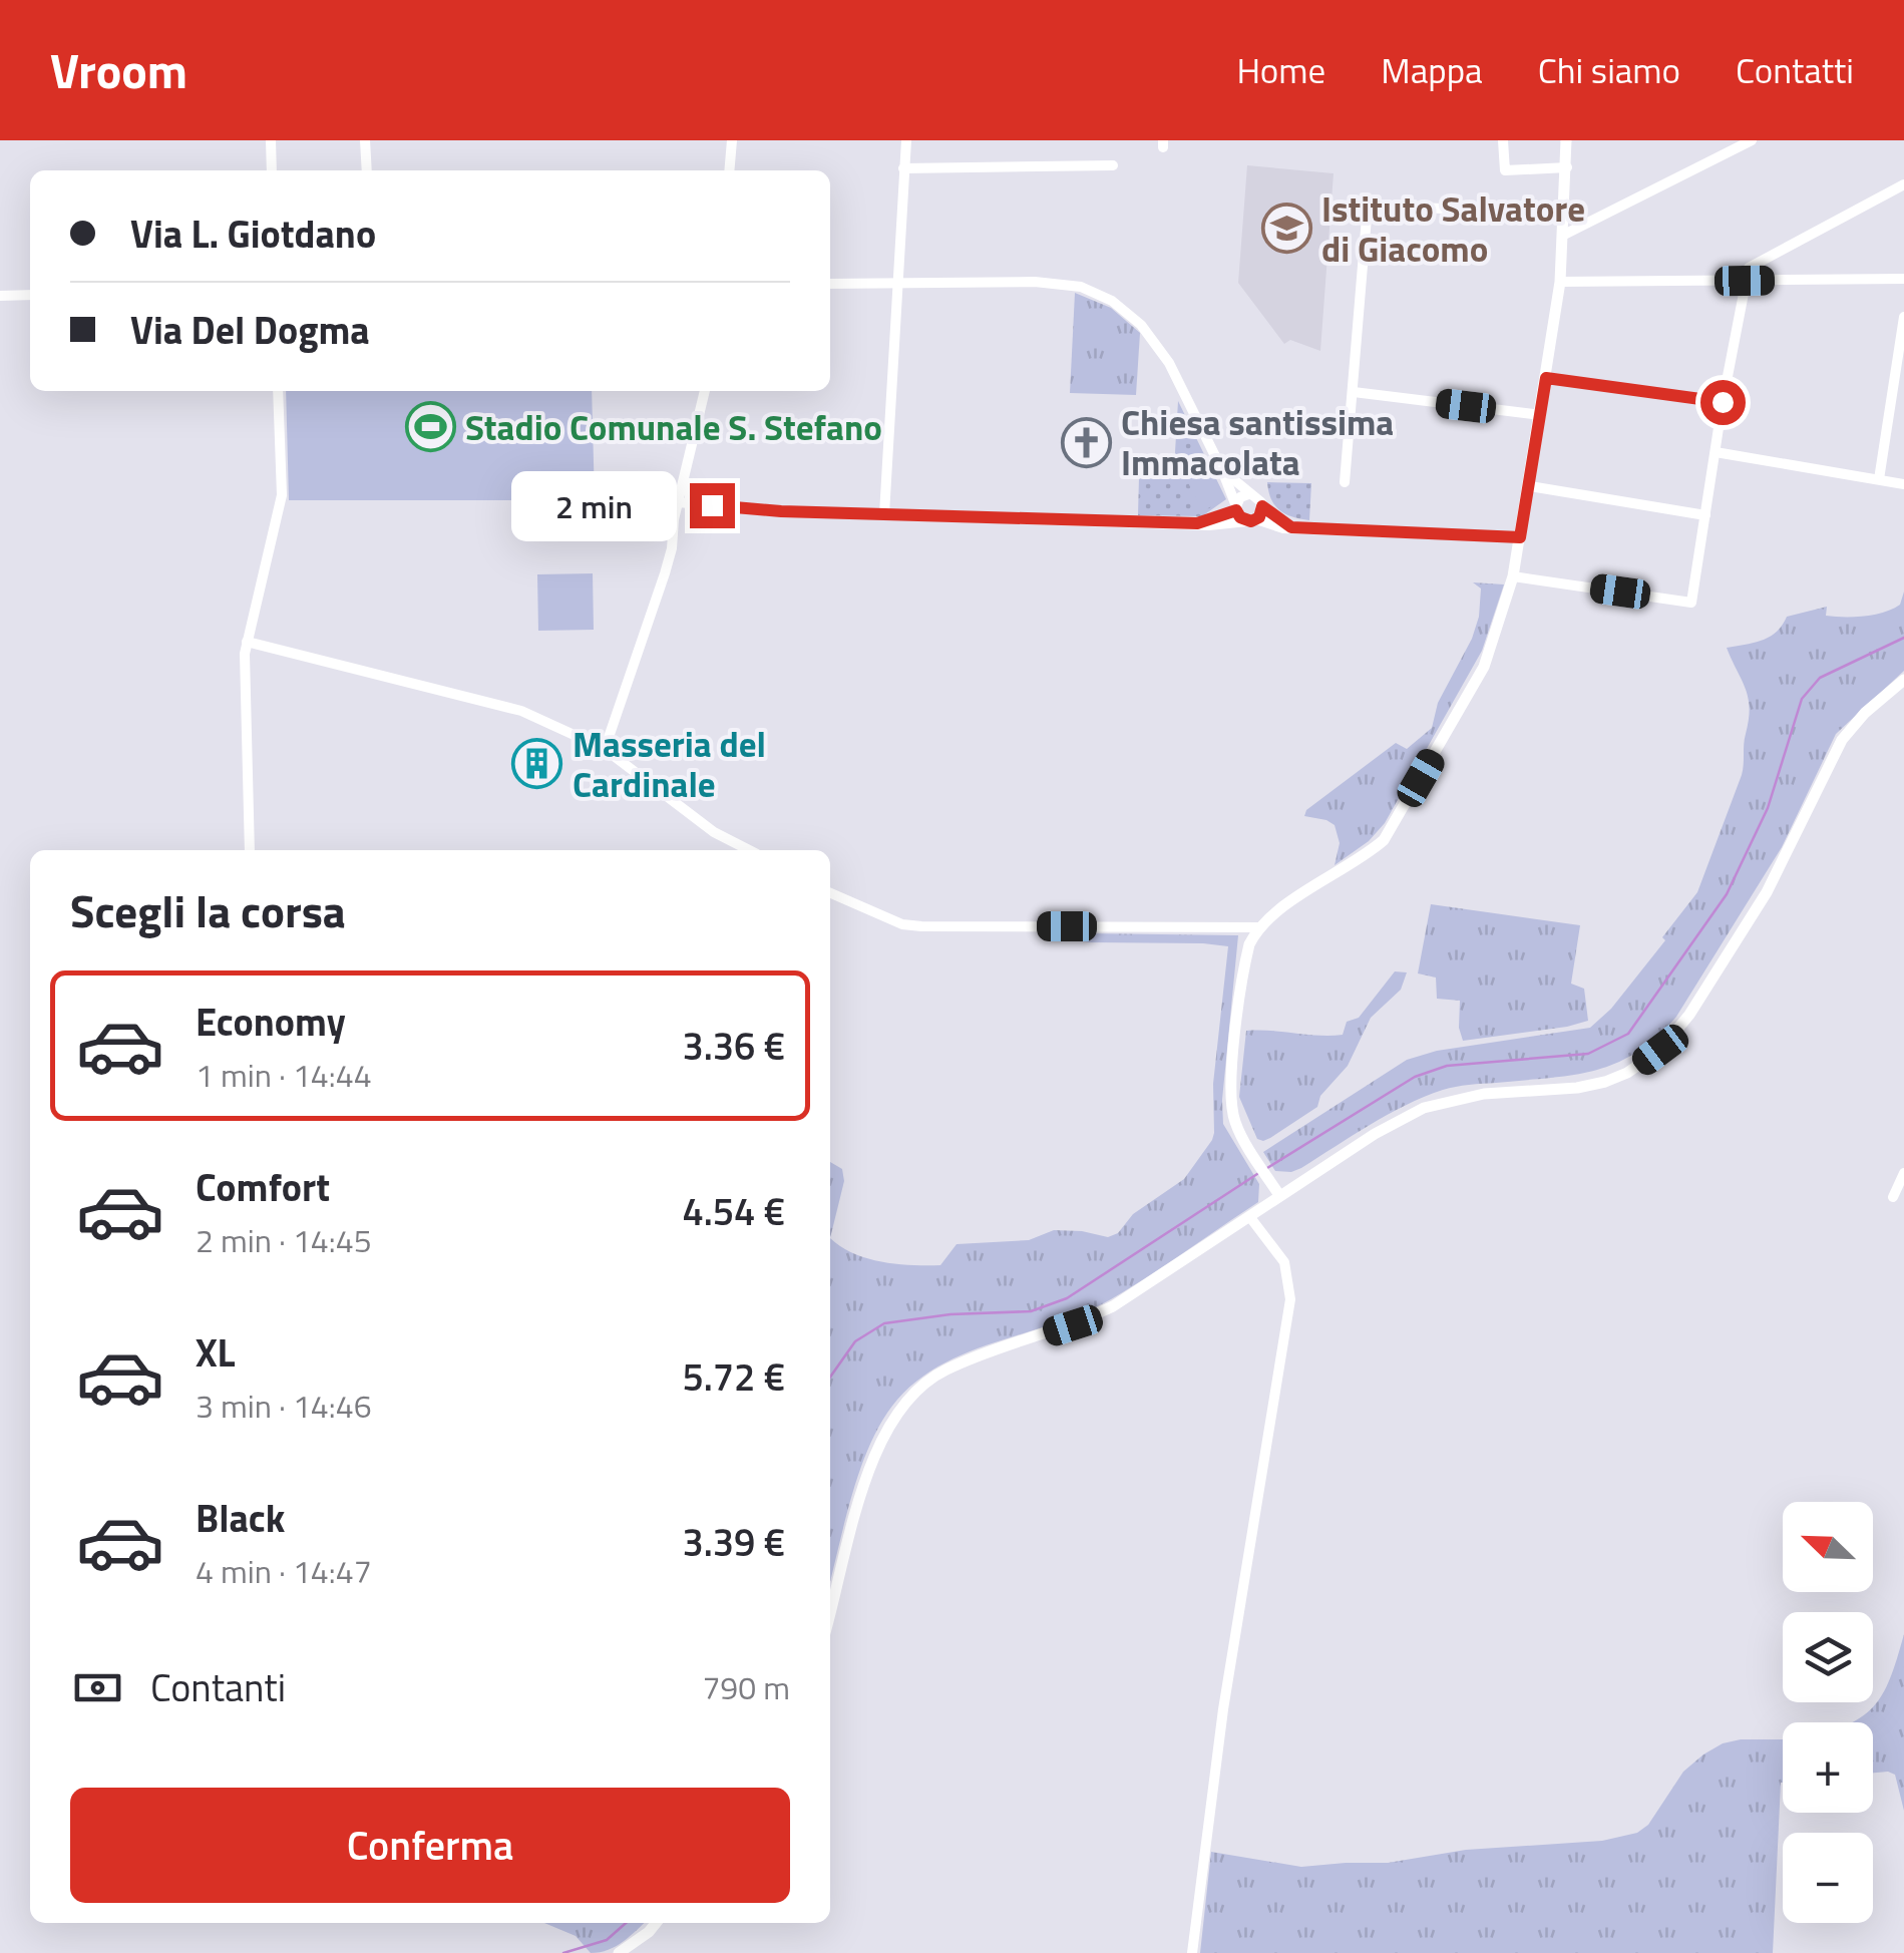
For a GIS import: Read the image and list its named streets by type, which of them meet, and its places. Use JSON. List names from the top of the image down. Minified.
{"places":{"school or university":["Istituto Salvatore di Giacomo"],"sports":["Stadio Comunale S. Stefano"],"church":["Chiesa santissima Immacolata"],"building":["Masseria del Cardinale"]},"north":"top left","page":{"header":"Vroom","nav":["Home","Mappa","Chi siamo","Contatti"],"banner":["Via L. Giotdano","Via Del Dogma"],"bubble":"2 min","heading":"Scegli la corsa","list":[{"name":"Economy","note":"1 min · 14:44","value":"3.36 €"},{"name":"Comfort","note":"2 min · 14:45","value":"4.54 €"},{"name":"XL","note":"3 min · 14:46","value":"5.72 €"},{"name":"Black","note":"4 min · 14:47","value":"3.39 €"}],"map_buttons":["+","−"],"pay":["Contanti","790 m"],"buttons":"Conferma"}}
